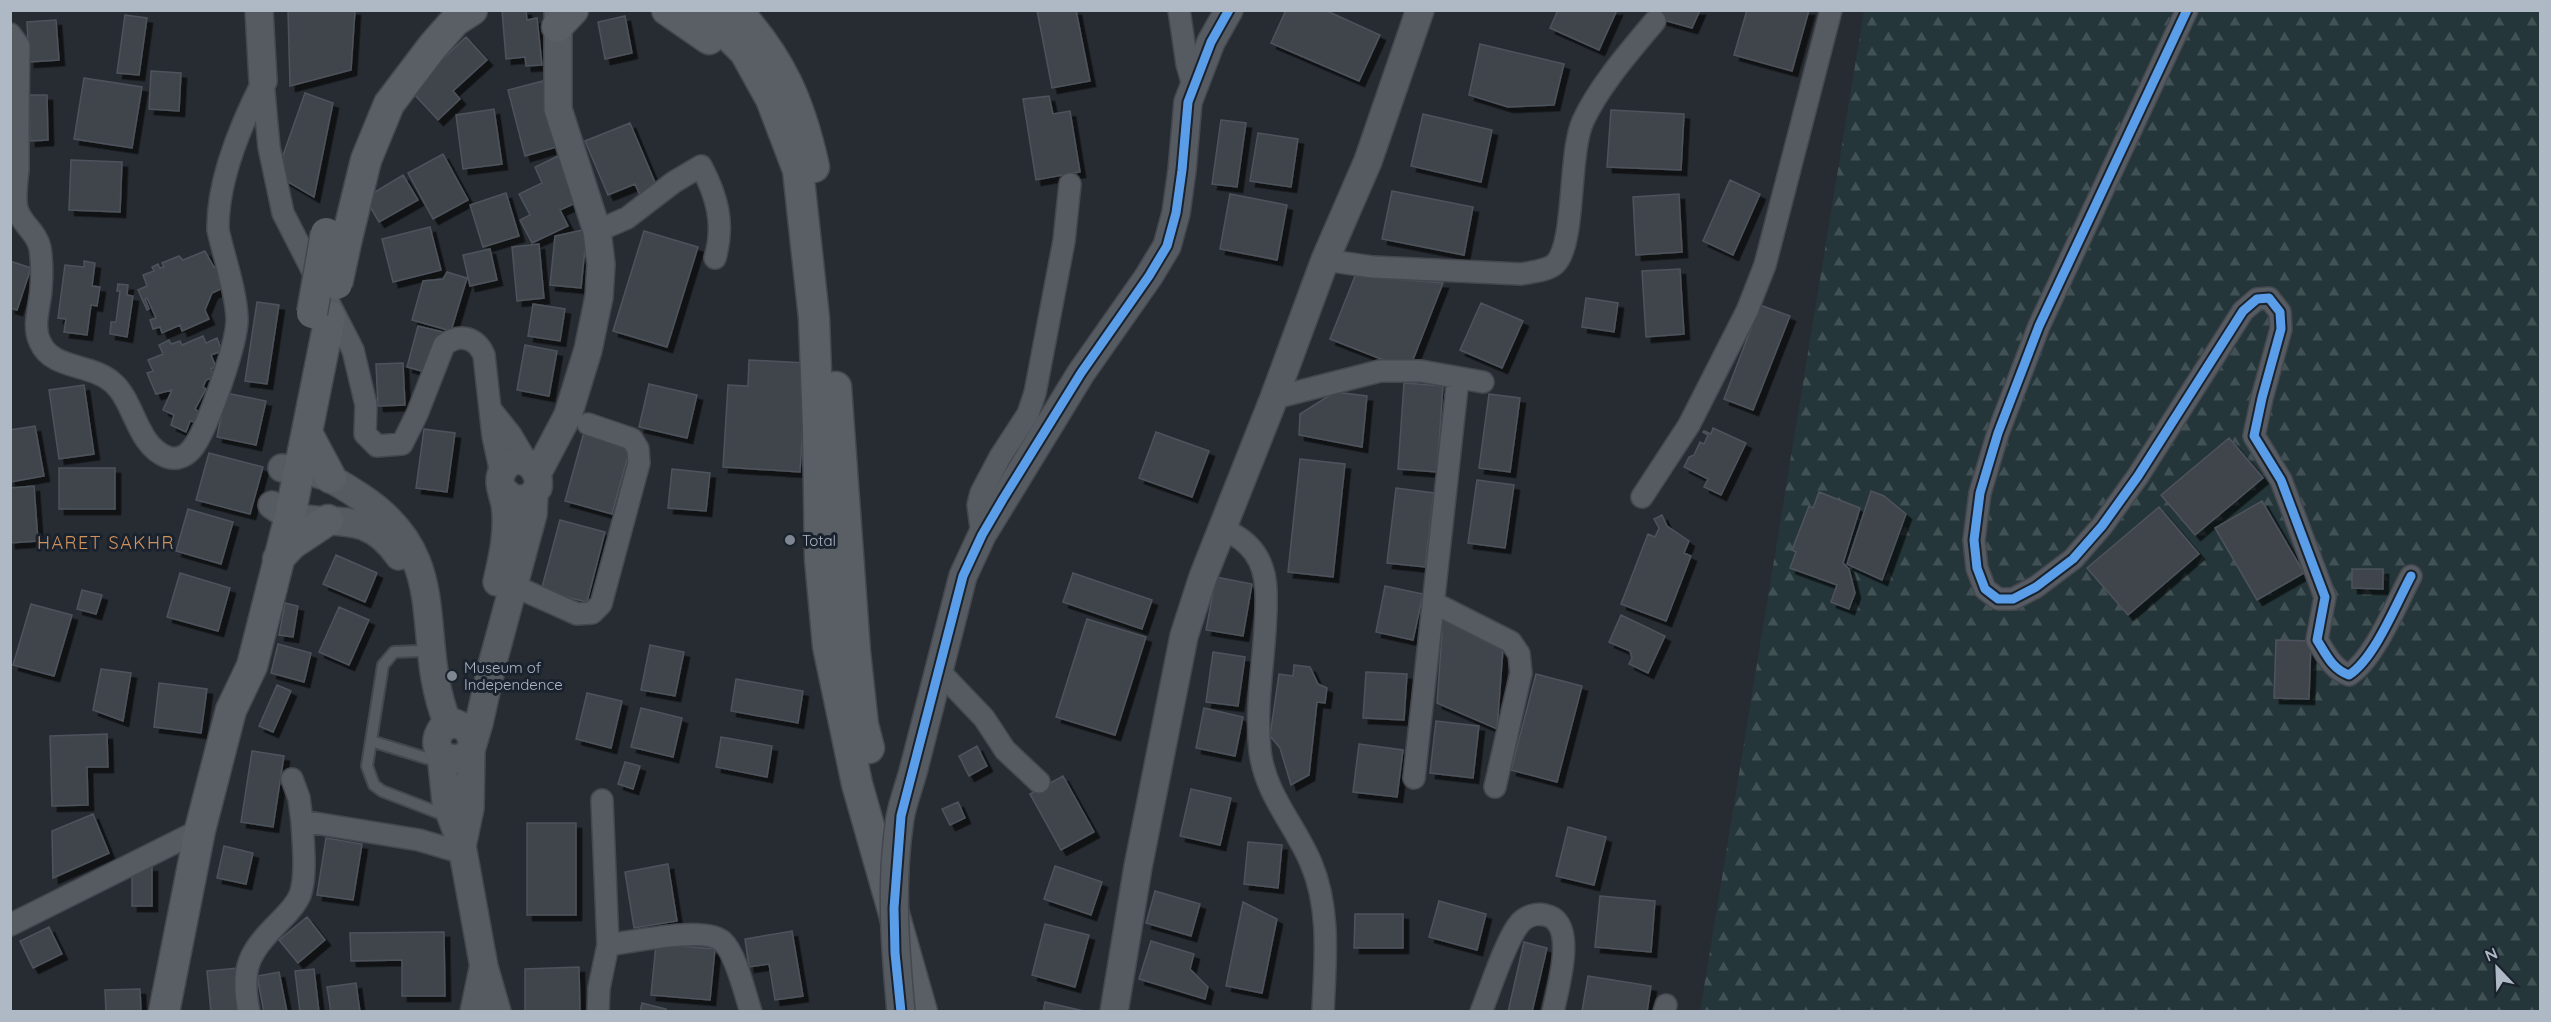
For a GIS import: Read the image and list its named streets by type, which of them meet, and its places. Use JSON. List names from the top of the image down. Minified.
{"districts":["HARET SAKHR"],"places":["Total","Museum of Independence"],"north":"top left"}
